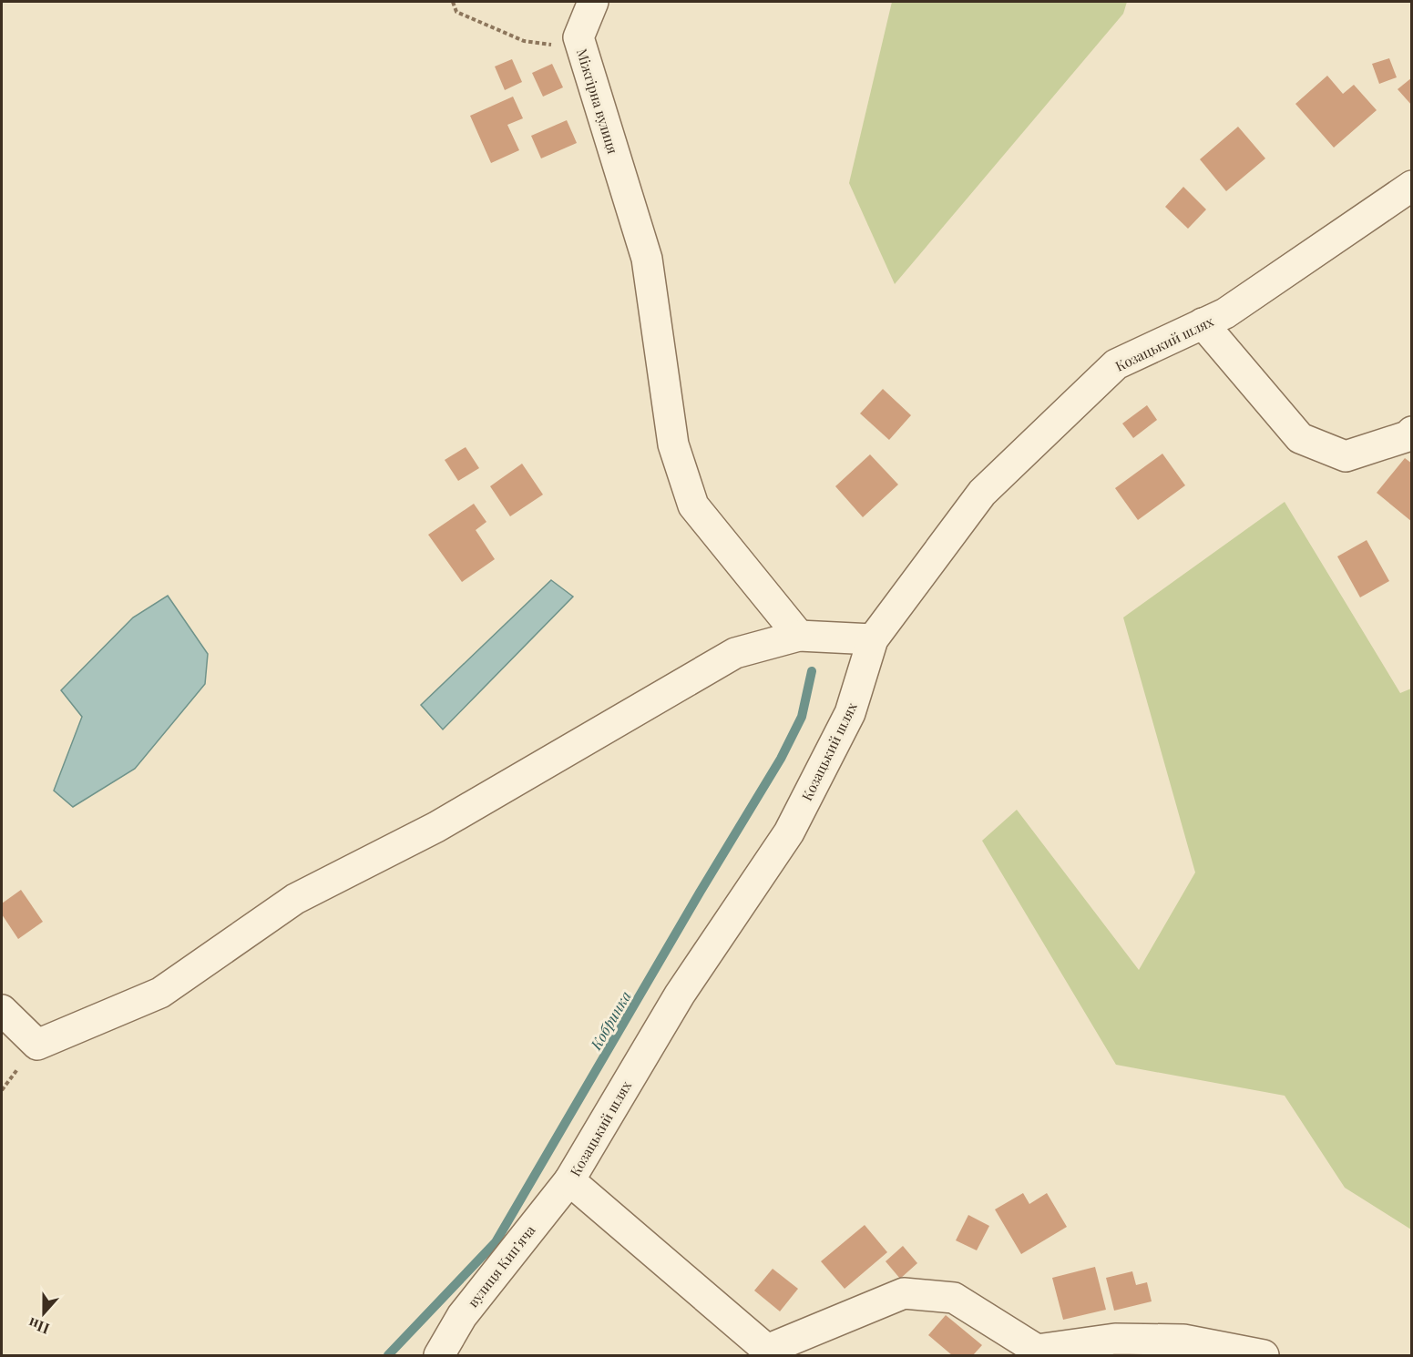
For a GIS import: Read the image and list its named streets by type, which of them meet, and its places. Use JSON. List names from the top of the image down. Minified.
{"streets":{"street":["Міжгірна вулиця","Козацький шлях","вулиця Кипʼяча"]},"crossings":[["Козацький шлях","вулиця Кипʼяча"]],"water":["Кобринка"],"north":"bottom"}
